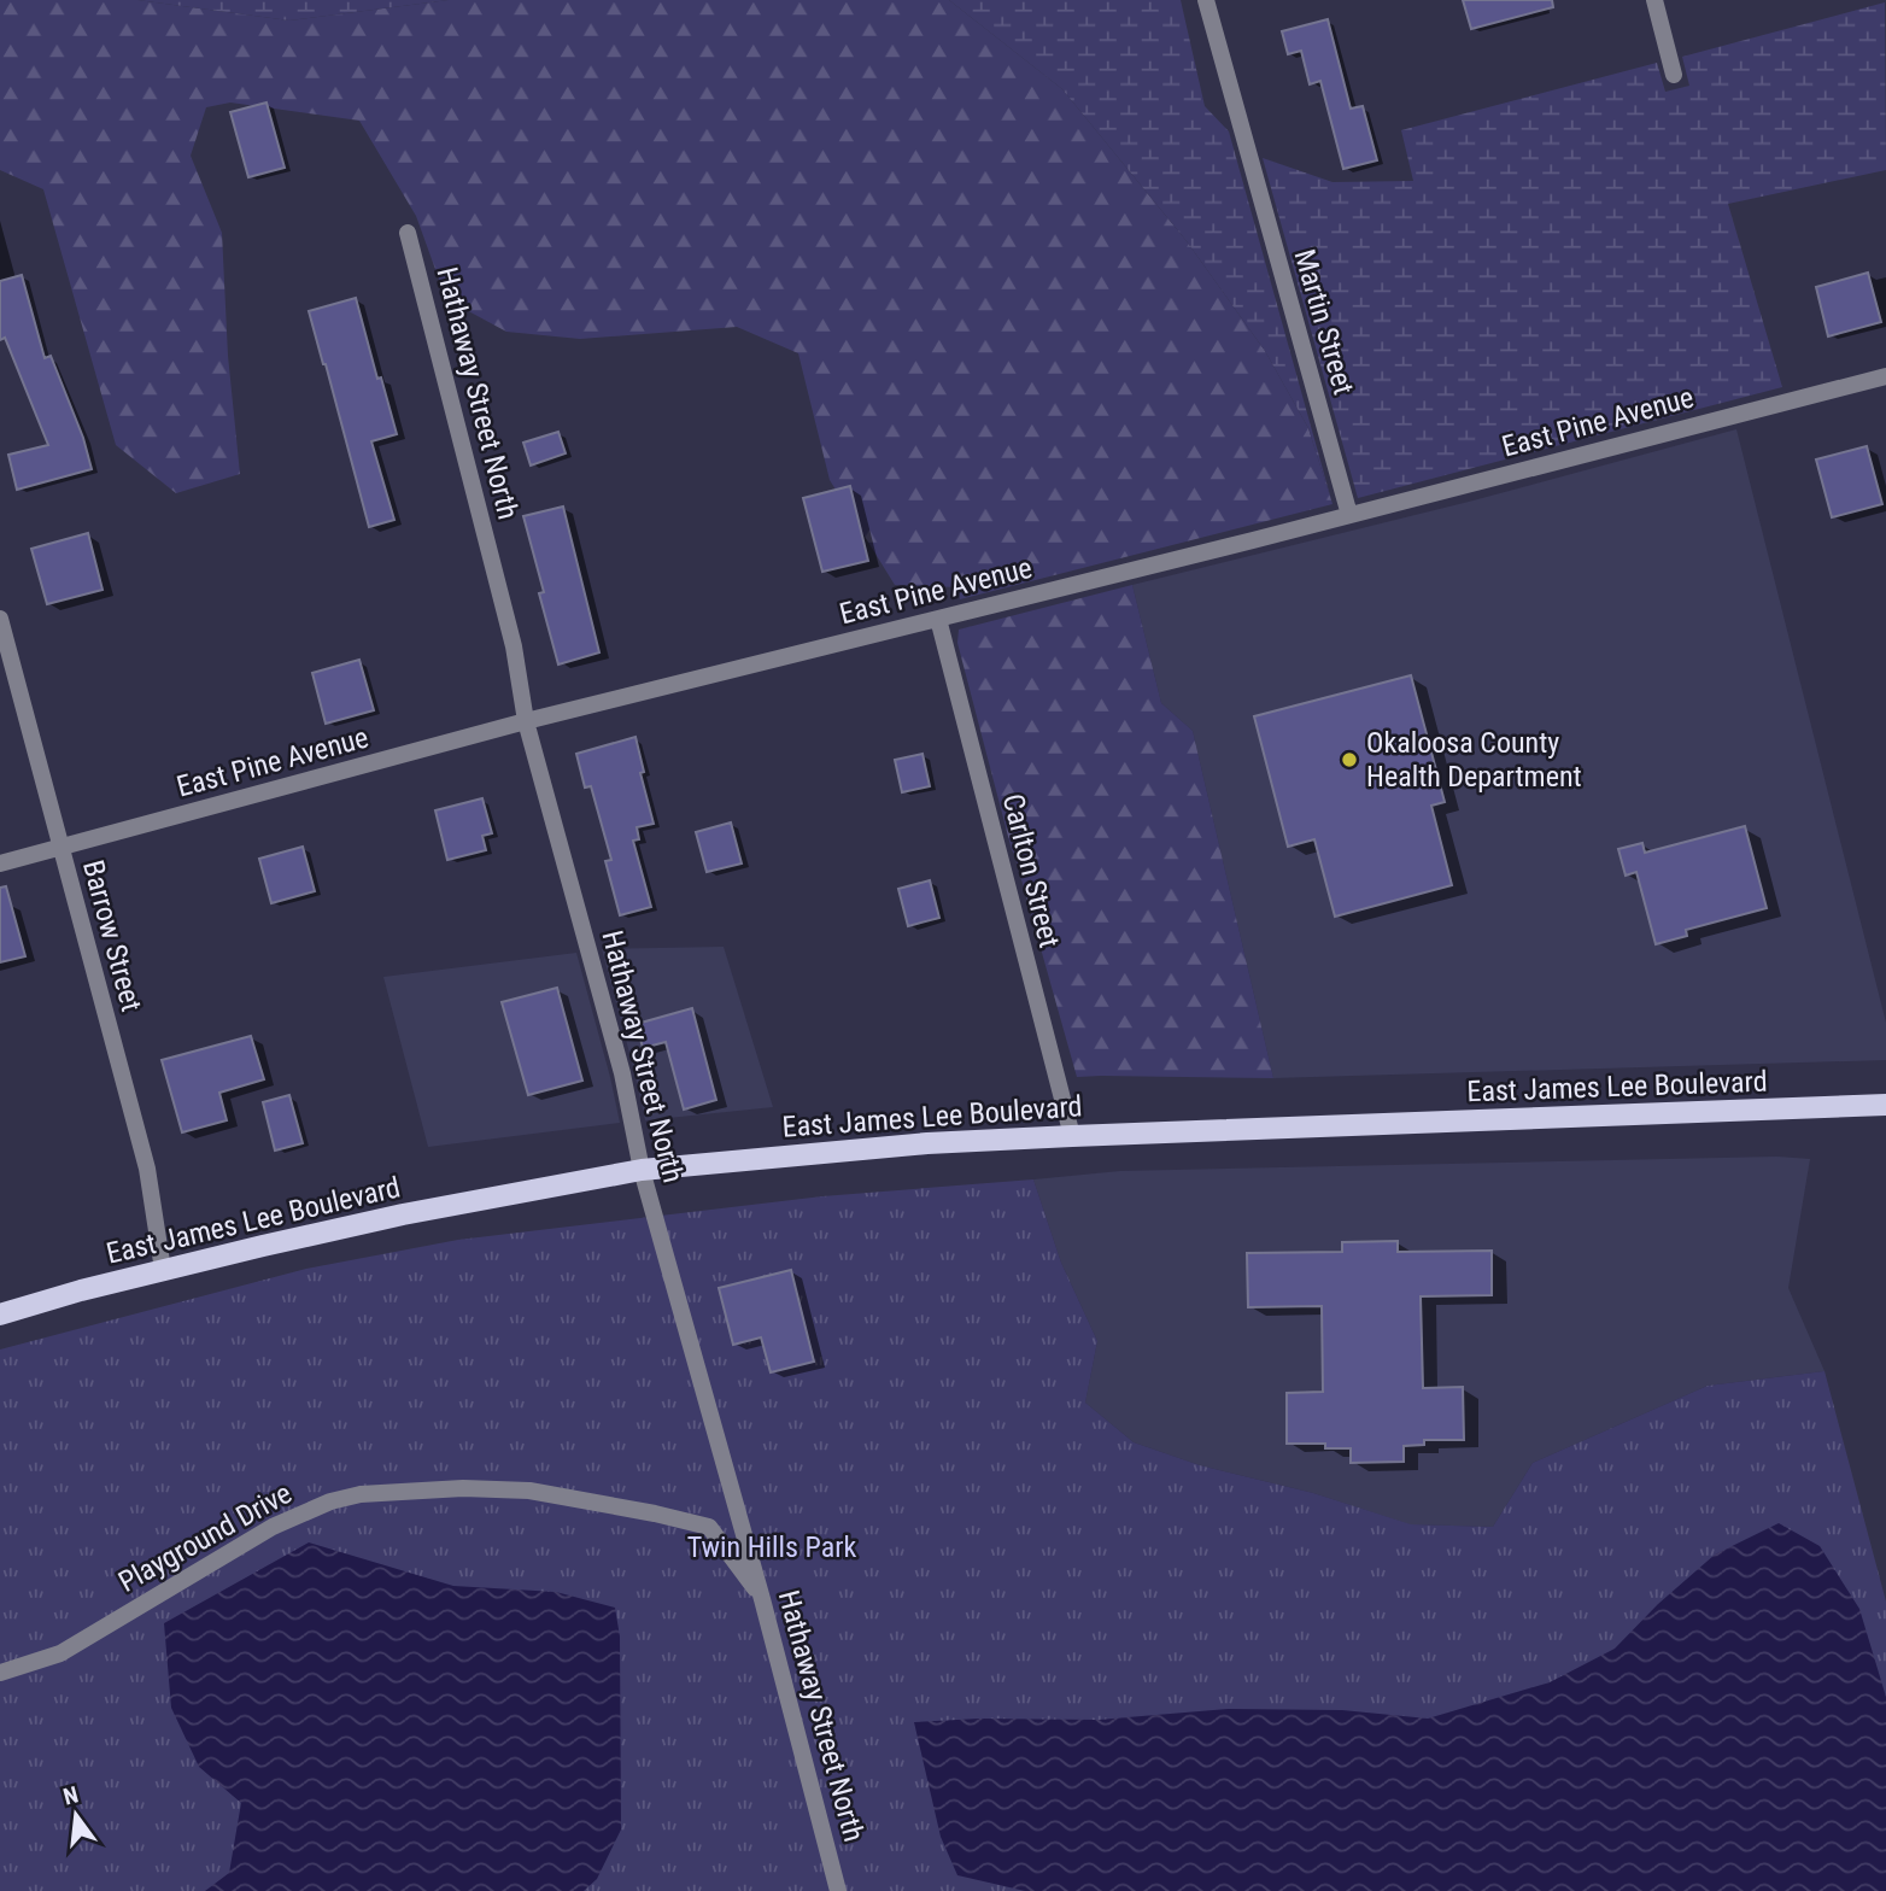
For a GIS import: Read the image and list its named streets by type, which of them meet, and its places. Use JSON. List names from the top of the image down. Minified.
{"streets":{"main road":["East James Lee Boulevard"],"street":["Martin Street","Hathaway Street North","East Pine Avenue","Carlton Street","Barrow Street","Playground Drive"]},"crossings":[["Martin Street","East Pine Avenue"],["Hathaway Street North","East Pine Avenue"],["Hathaway Street North","East James Lee Boulevard"],["Hathaway Street North","Playground Drive"],["East Pine Avenue","Carlton Street"],["East Pine Avenue","Barrow Street"],["Carlton Street","East James Lee Boulevard"],["Barrow Street","East James Lee Boulevard"]],"parks":["Twin Hills Park"],"places":["Okaloosa County Health Department"],"north":"top"}
